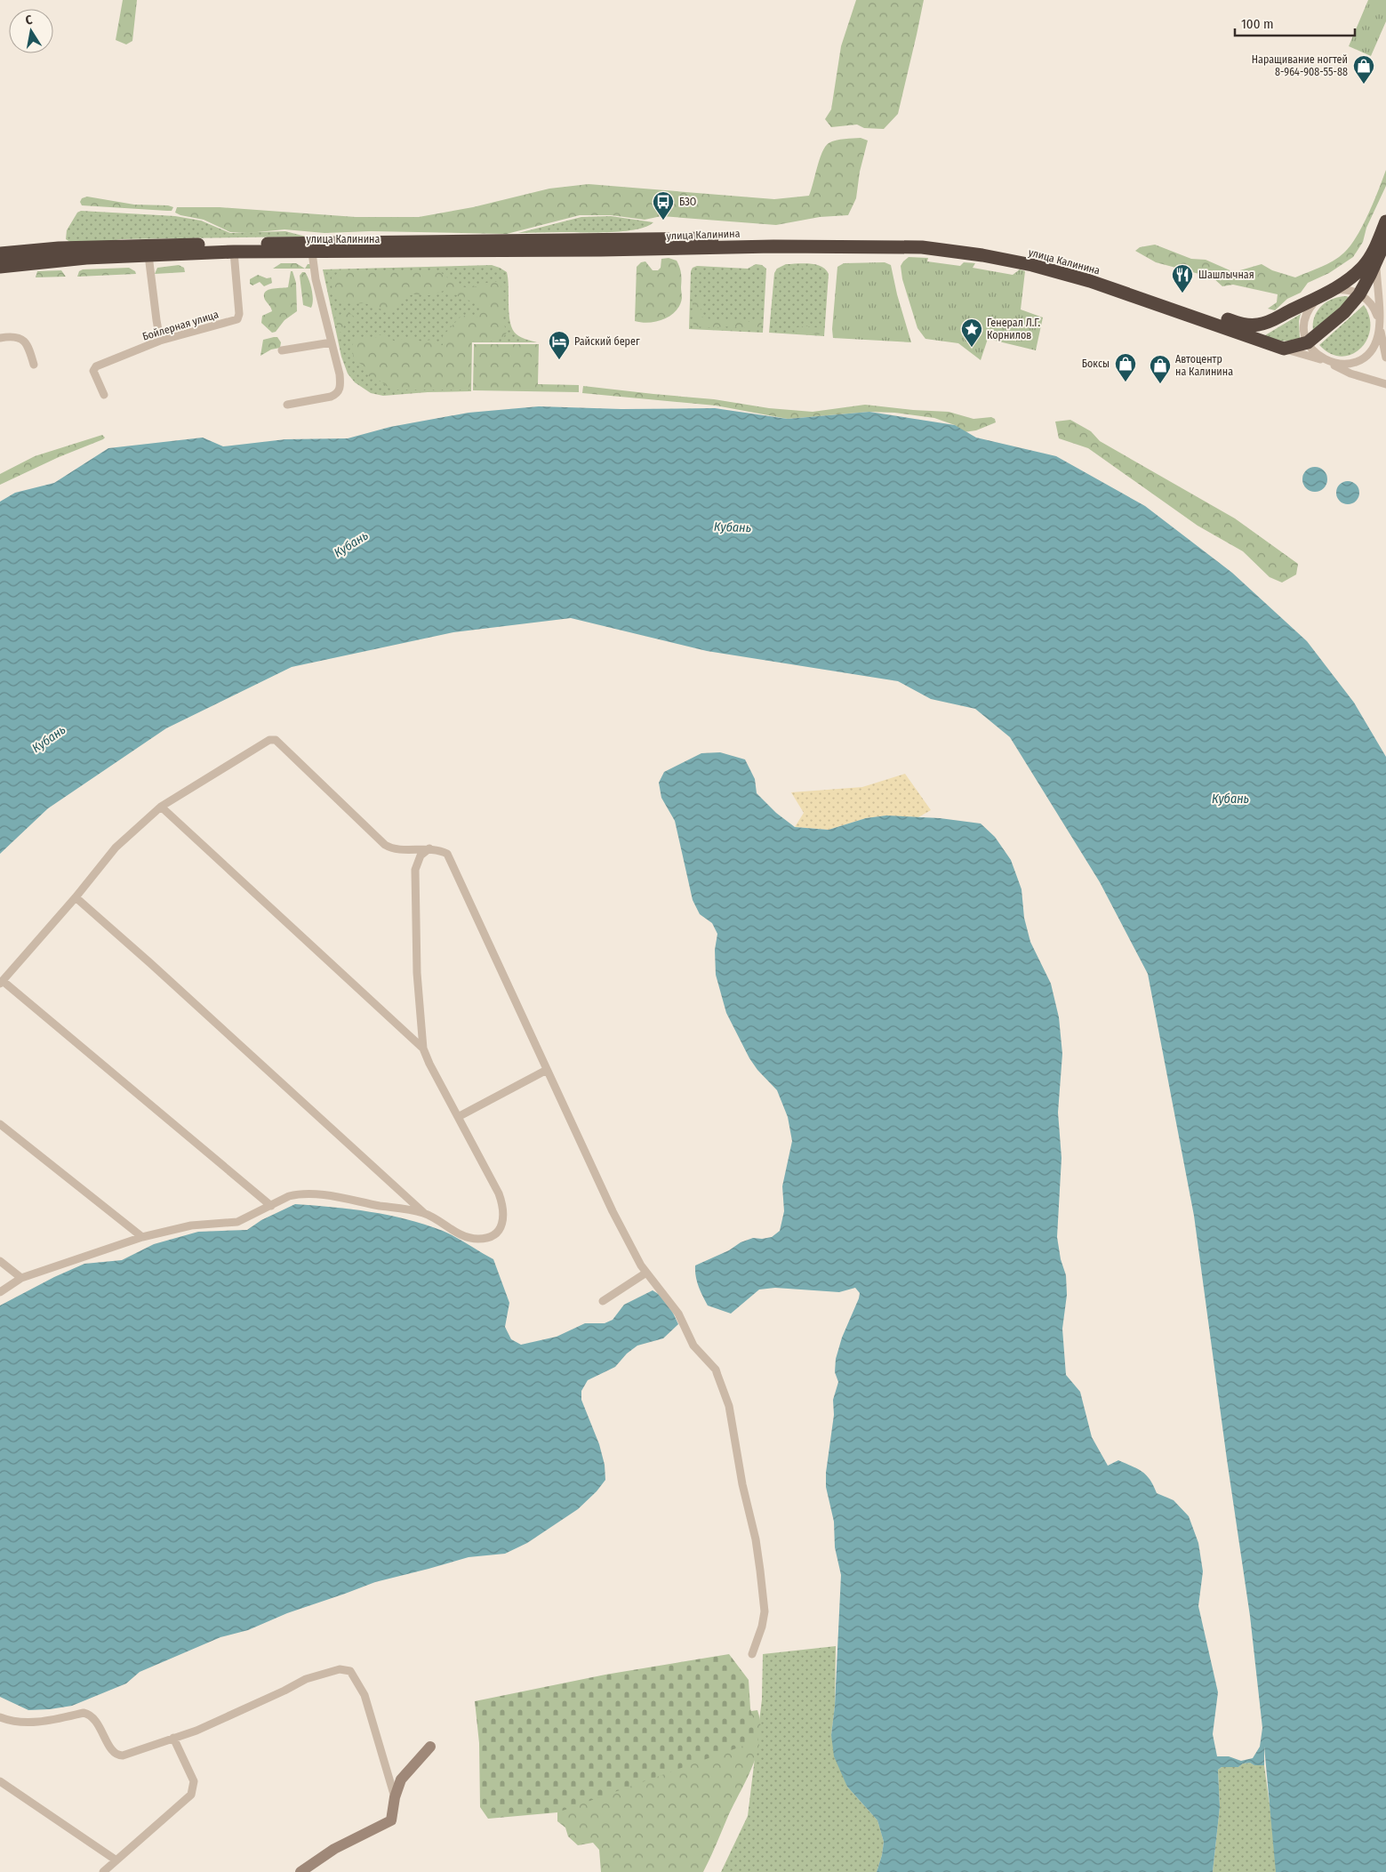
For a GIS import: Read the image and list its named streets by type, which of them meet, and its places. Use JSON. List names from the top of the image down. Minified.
{"streets":{"highway":["улица Калинина"],"street":["Бойлерная улица"]},"crossings":[["улица Калинина","Бойлерная улица"]],"water":["Кубань"],"places":{"shop":["Наращивание ногтей 8-964-908-55-88","Боксы","Автоцентр на Калинина"],"bus stop":["БЗО"],"restaurant":["Шашлычная"],"place":["Генерал Л.Г. Корнилов"],"hotel":["Райский берег"]},"scale_bar":"100 m","north":"top"}
